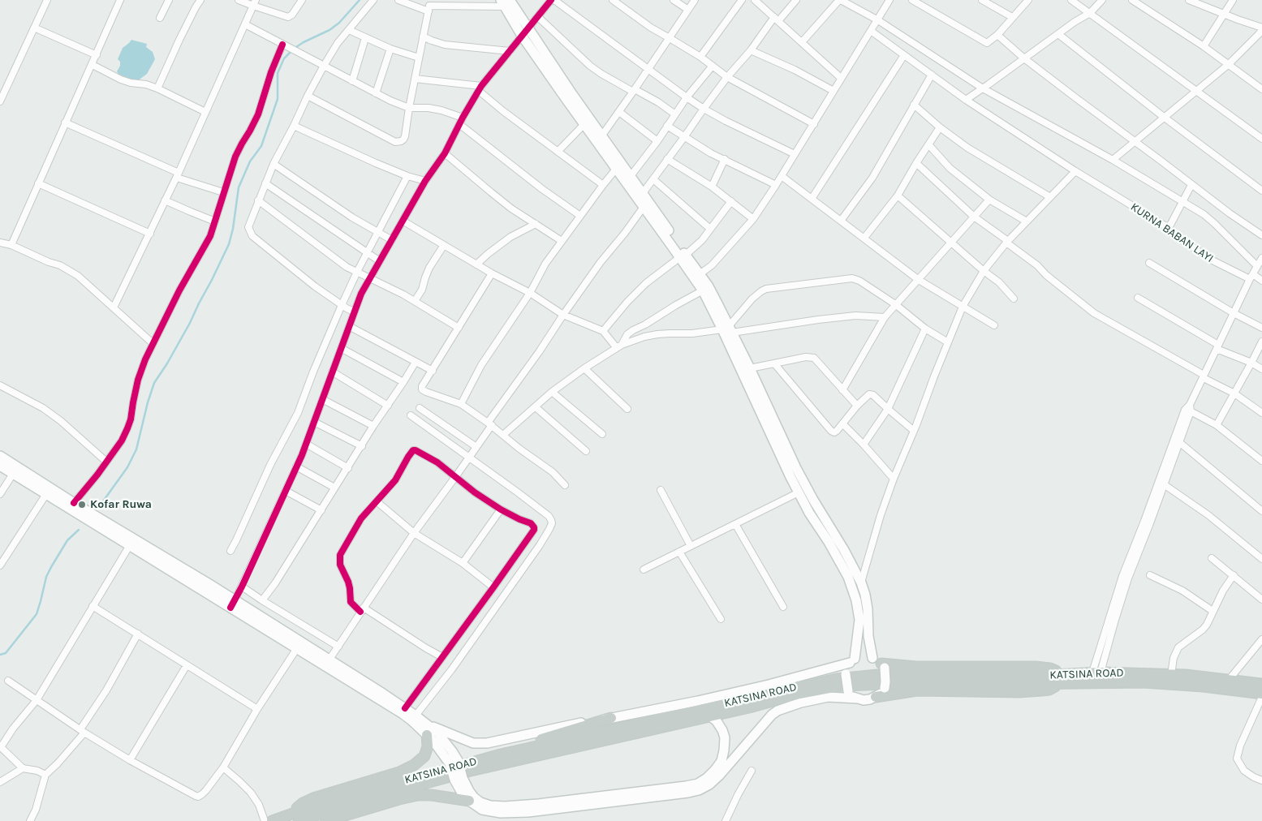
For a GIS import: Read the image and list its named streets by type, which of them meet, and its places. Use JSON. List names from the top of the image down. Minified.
{"streets":{"highway":["KATSINA ROAD"],"street":["KURNA BABAN LAYI"]},"places":["Kofar Ruwa"]}
